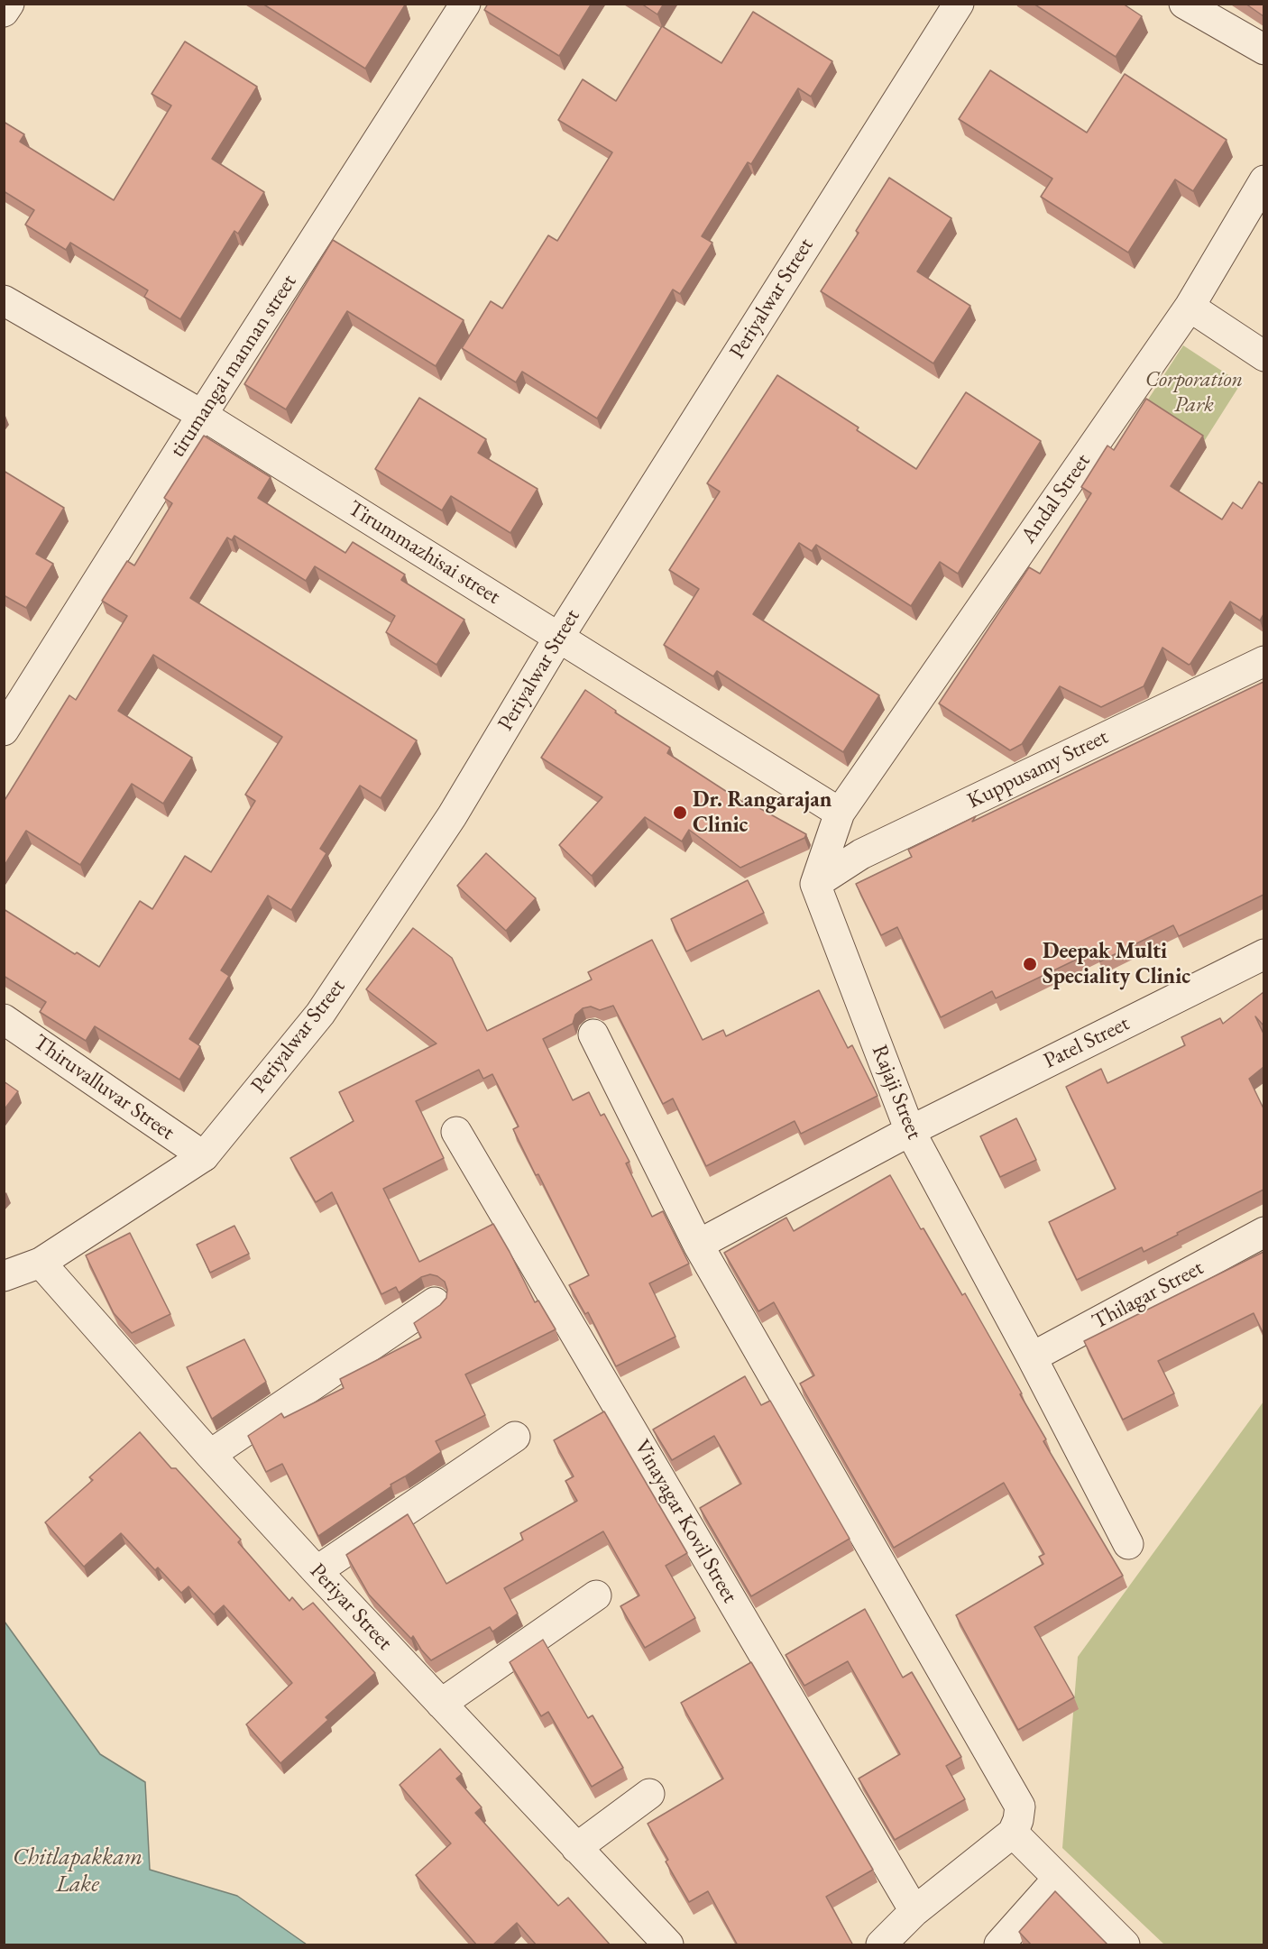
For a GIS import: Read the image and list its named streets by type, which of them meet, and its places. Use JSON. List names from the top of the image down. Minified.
{"streets":{"street":["Periyalwar Street","tirumangai mannan street","Andal Street","Tirummazhisai street","Kuppusamy Street","Patel Street","Thiruvalluvar Street","Rajaji Street","Thilagar Street","Vinayagar Kovil Street","Periyar Street"]},"crossings":[["Periyalwar Street","Tirummazhisai street"],["Periyalwar Street","Thiruvalluvar Street"],["Periyalwar Street","Periyar Street"],["tirumangai mannan street","Tirummazhisai street"],["Andal Street","Tirummazhisai street"],["Kuppusamy Street","Rajaji Street"],["Patel Street","Rajaji Street"],["Rajaji Street","Thilagar Street"]],"water":["Chitlapakkam Lake"],"parks":["Corporation Park"],"places":["Dr. Rangarajan Clinic","Deepak Multi Speciality Clinic"]}
